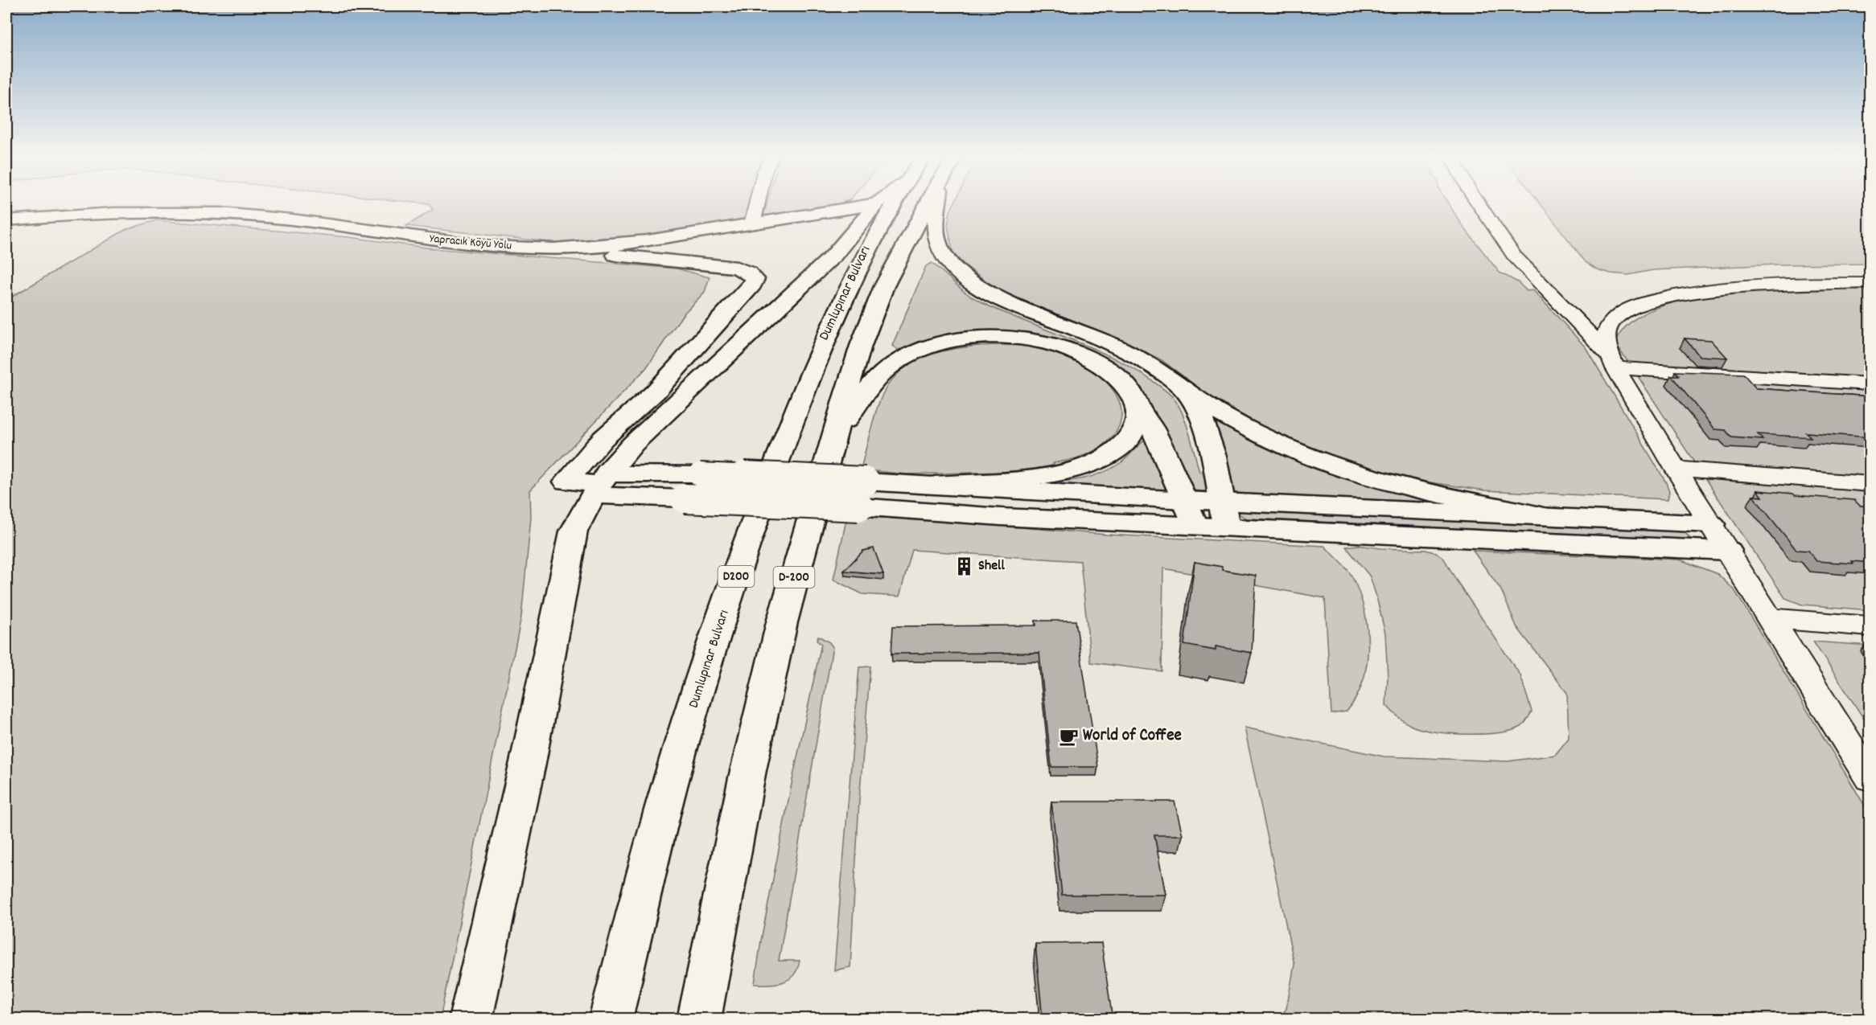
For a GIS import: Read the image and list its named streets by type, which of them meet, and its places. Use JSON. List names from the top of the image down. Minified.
{"streets":{"main road":["Yapracık Köyü Yolu","Dumlupınar Bulvarı","D200","D-200"]},"places":{"building":["Shell"],"cafe":["World of Coffee"]}}
